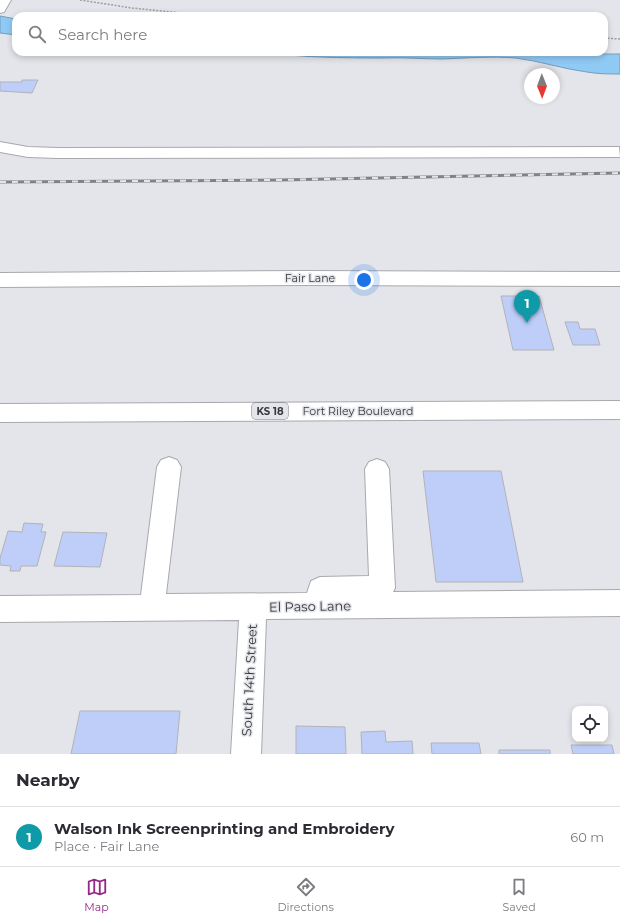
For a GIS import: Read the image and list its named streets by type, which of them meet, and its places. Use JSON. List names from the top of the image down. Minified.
{"streets":{"highway":["KS 18","Fort Riley Boulevard"],"street":["Fair Lane","El Paso Lane","South 14th Street"]},"crossings":[["El Paso Lane","South 14th Street"]],"north":"bottom","page":{"search":"Search here","pins":"1","heading":"Nearby","list":[{"mark":"1","name":"Walson Ink Screenprinting and Embroidery","note":"Place · Fair Lane","value":"60 m"}],"nav":["Map","Directions","Saved"]}}
